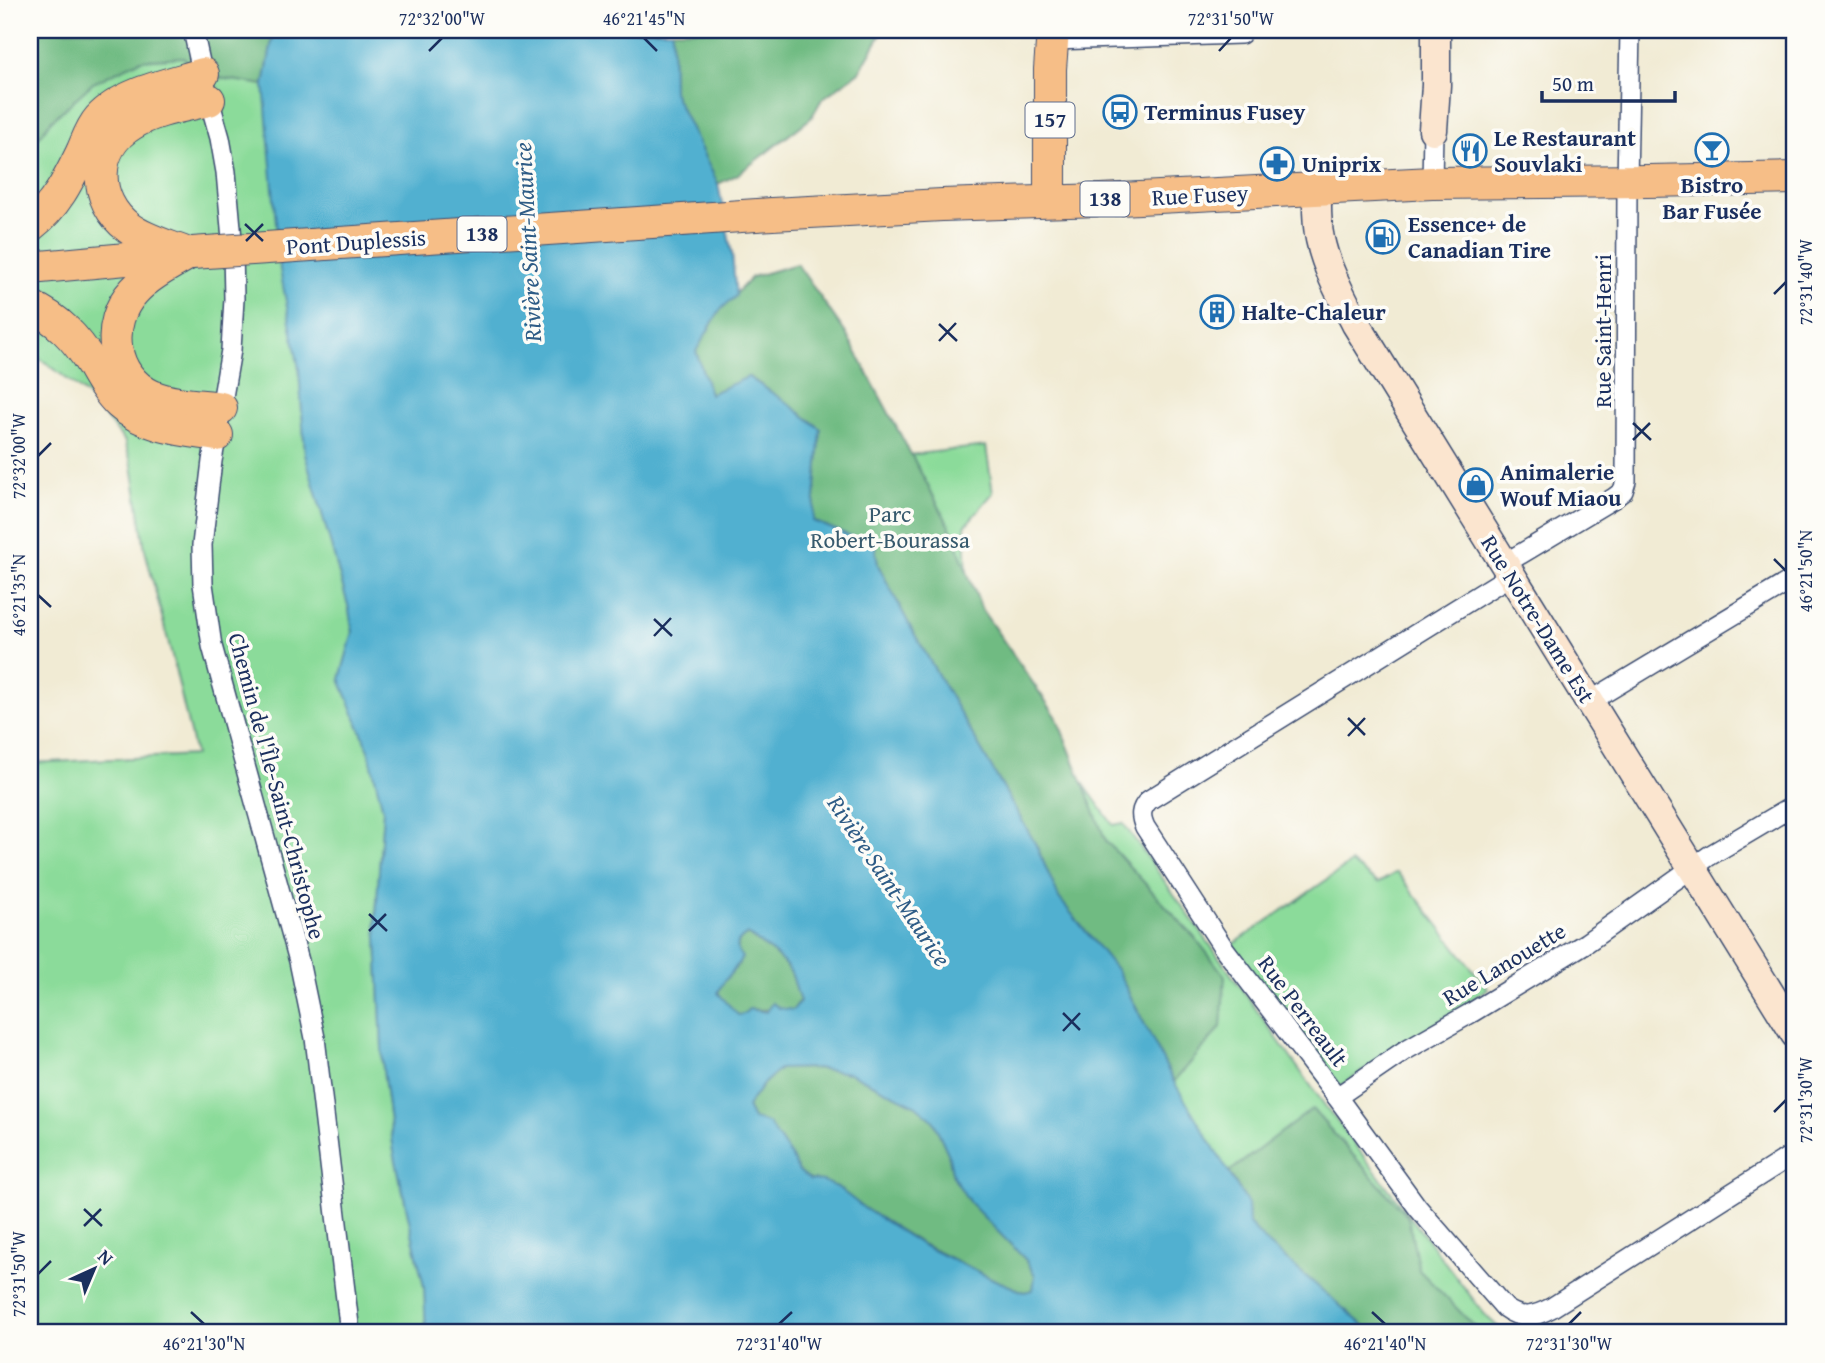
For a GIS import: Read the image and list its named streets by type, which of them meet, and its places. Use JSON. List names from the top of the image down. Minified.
{"streets":{"main road":["157","Rue Fusey","138","Pont Duplessis"],"street":["Rue Saint-Henri","Rue Notre-Dame Est","Chemin de l'Île-Saint-Christophe","Rue Lanouette","Rue Perreault"]},"crossings":[["157","Rue Fusey"],["Rue Fusey","Pont Duplessis"],["Rue Fusey","Rue Saint-Henri"],["Rue Fusey","Rue Notre-Dame Est"],["138","Pont Duplessis"],["Rue Saint-Henri","Rue Notre-Dame Est"],["Rue Saint-Henri","Rue Perreault"],["Rue Notre-Dame Est","Rue Lanouette"],["Rue Notre-Dame Est","Rue Perreault"],["Rue Lanouette","Rue Perreault"]],"water":["Rivière Saint-Maurice"],"parks":["Parc Robert-Bourassa"],"places":{"bus stop":["Terminus Fusey"],"bar":["Bistro Bar Fusée"],"restaurant":["Le Restaurant Souvlaki"],"pharmacy":["Uniprix"],"fuel station":["Essence+ de Canadian Tire"],"building":["Halte-Chaleur"],"shop":["Animalerie Wouf Miaou"]},"scale_bar":"50 m","north":"top right","coordinates":["72°32'00\"W","46°21'45\"N","72°31'50\"W","72°31'40\"W","46°21'50\"N","46°21'35\"N","72°31'30\"W","46°21'30\"N","46°21'40\"N"]}
